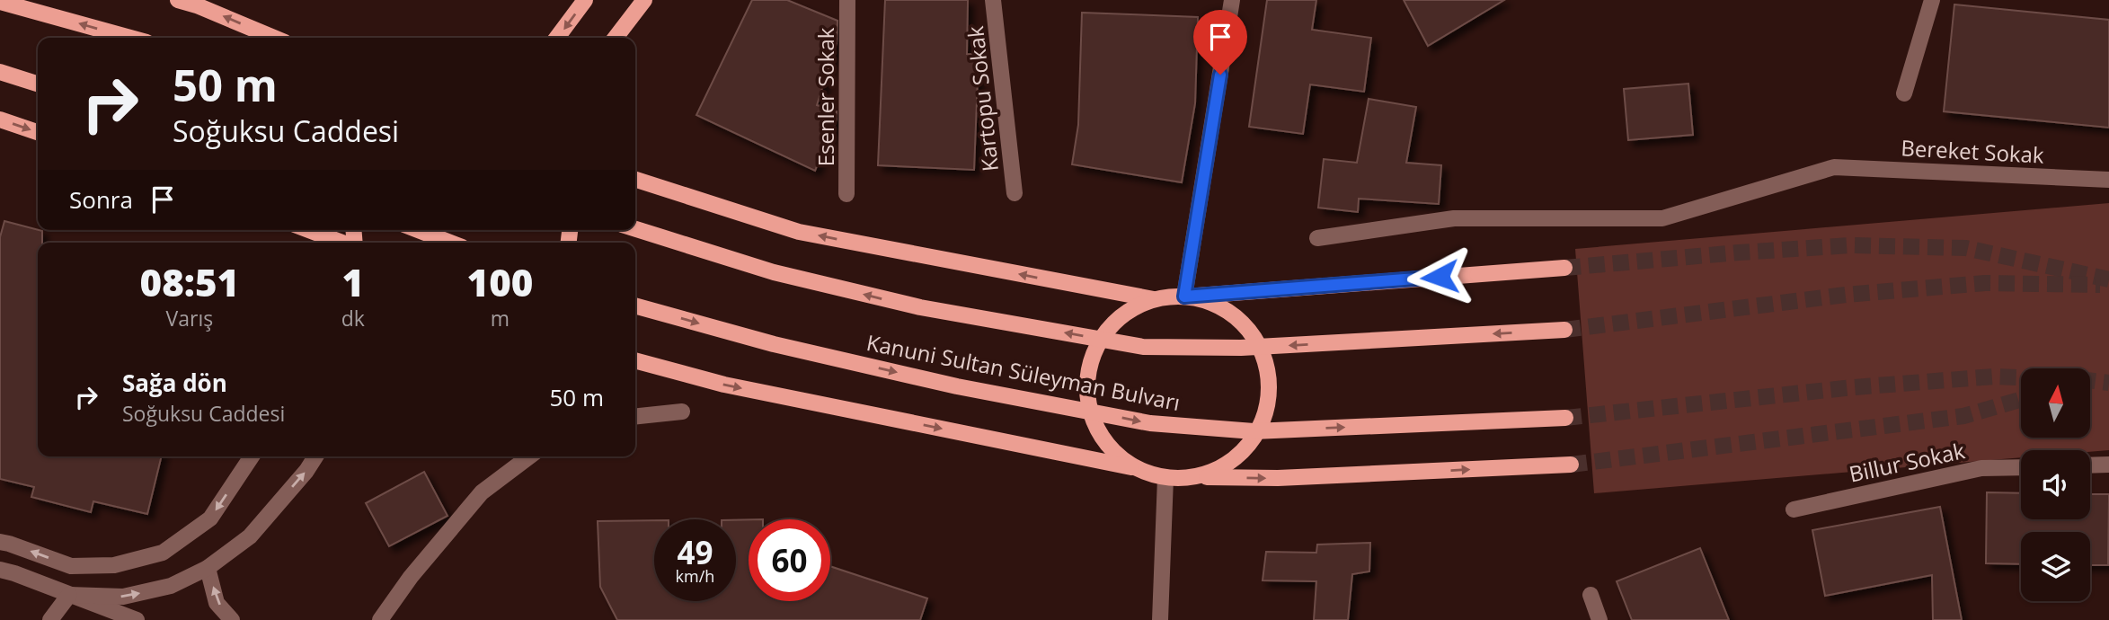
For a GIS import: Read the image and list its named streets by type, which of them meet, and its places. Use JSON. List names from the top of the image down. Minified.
{"streets":{"main road":["Kanuni Sultan Süleyman Bulvarı"],"street":["Esenler Sokak","Kartopu Sokak","Bereket Sokak","Billur Sokak"]},"north":"top","page":{"turn":["50 m","Soğuksu Caddesi"],"then":"Sonra","eta":["08:51","Varış","1","dk","100","m"],"list":[{"name":"Sağa dön","note":"Soğuksu Caddesi","value":"50 m"}],"speed":"49 km/h","limit":"60"}}
